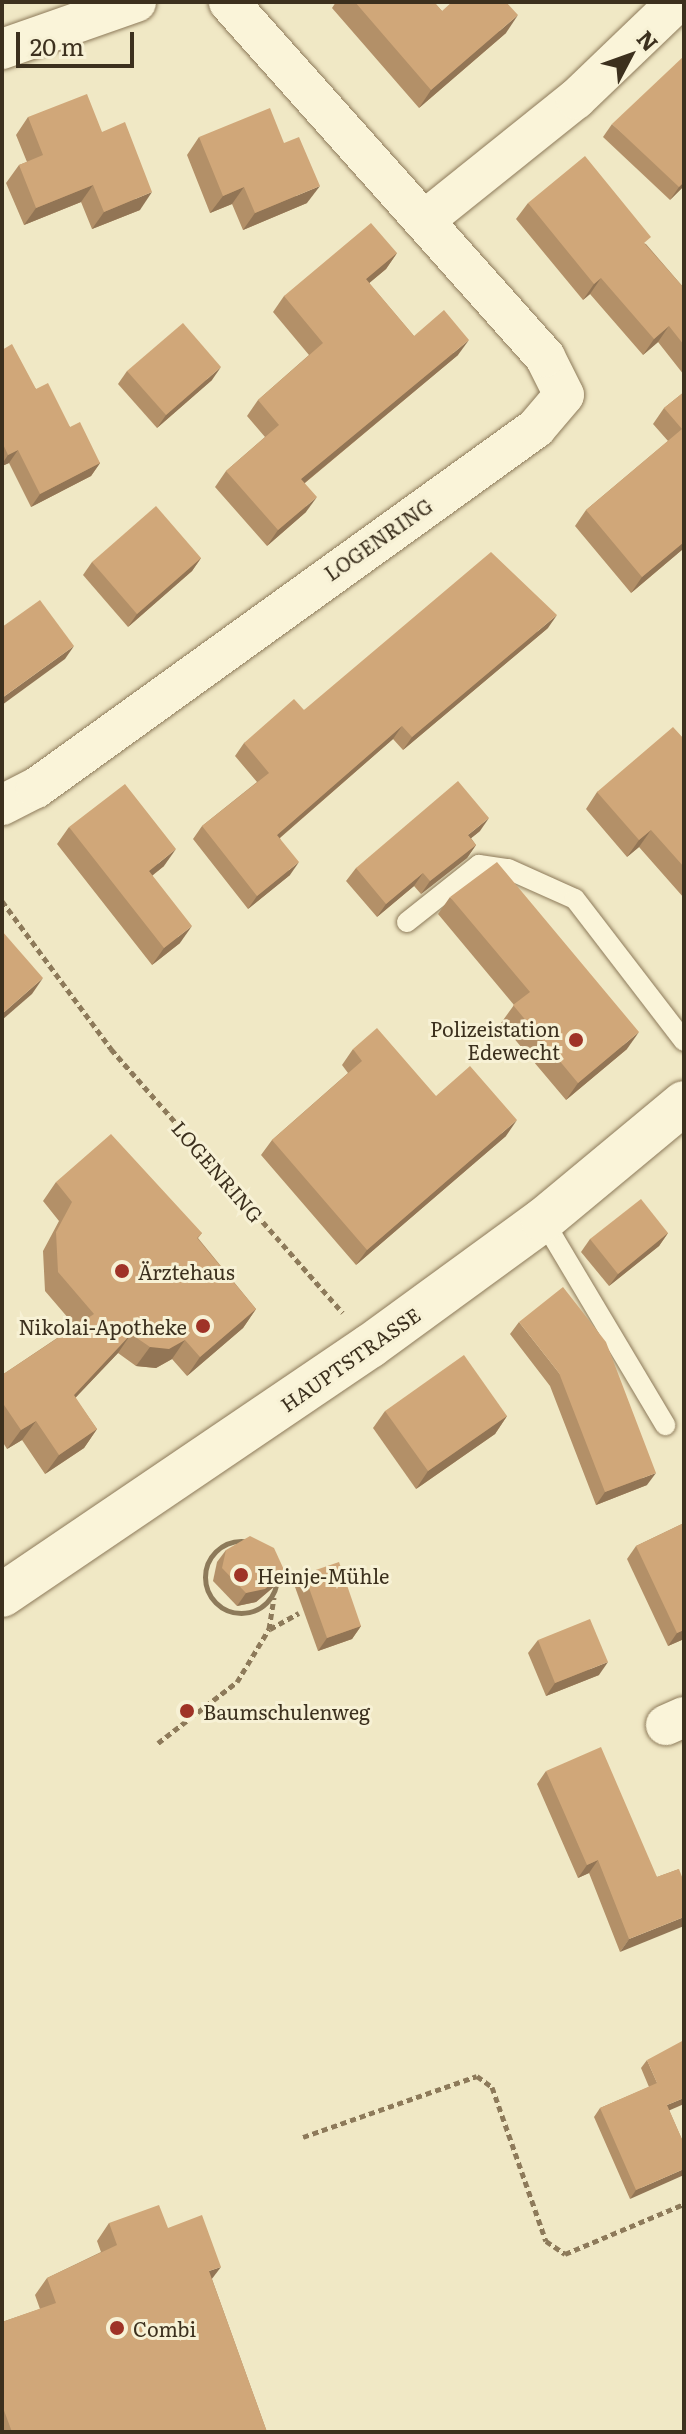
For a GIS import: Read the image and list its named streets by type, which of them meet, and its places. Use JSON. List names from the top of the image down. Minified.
{"streets":{"main road":["HAUPTSTRASSE"],"street":["LOGENRING"]},"places":["Polizeistation Edewecht","Ärztehaus","Nikolai-Apotheke","Heinje-Mühle","Baumschulenweg","Combi"],"scale_bar":"20 m","north":"top right"}
